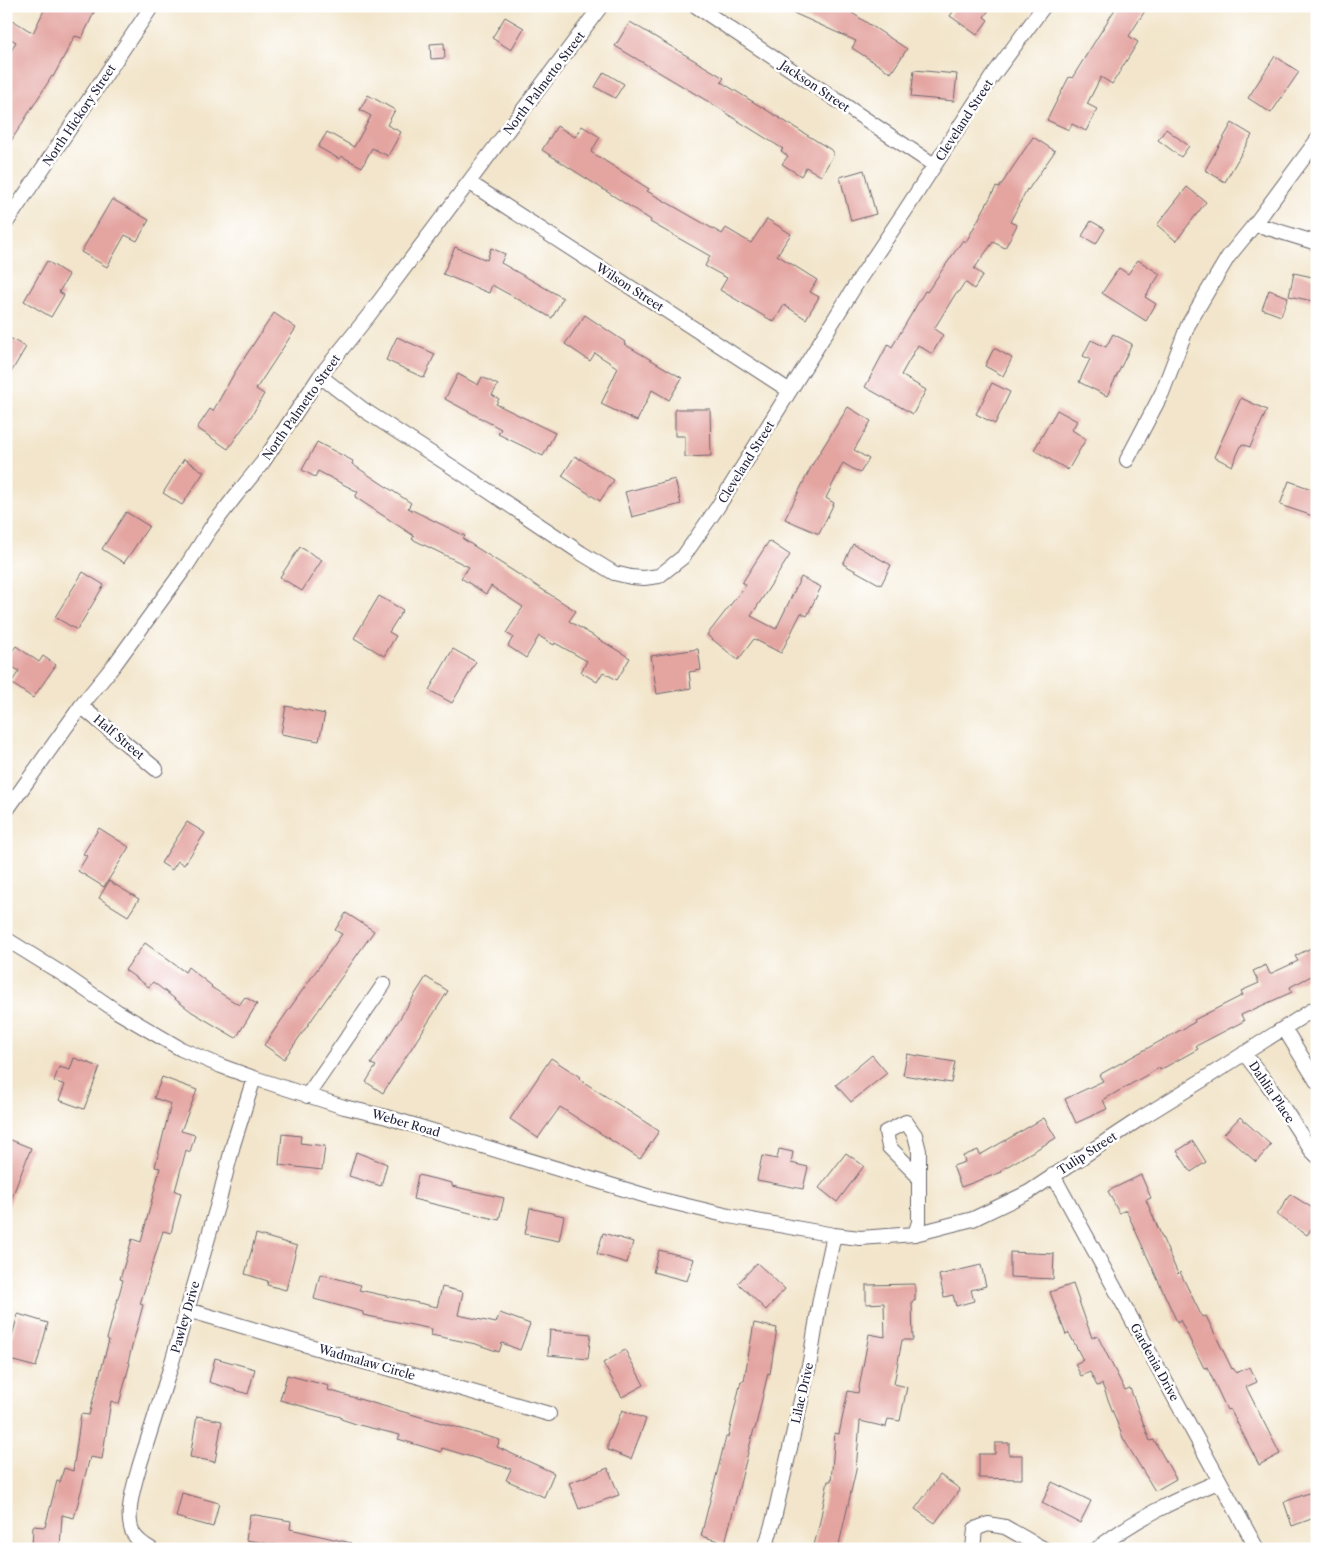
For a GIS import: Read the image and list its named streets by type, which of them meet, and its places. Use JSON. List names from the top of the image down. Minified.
{"streets":{"street":["North Palmetto Street","Jackson Street","North Hickory Street","Cleveland Street","Wilson Street","Half Street","Dahlia Place","Weber Road","Tulip Street","Pawley Drive","Wadmalaw Circle","Gardenia Drive","Lilac Drive"]},"crossings":[["North Palmetto Street","Cleveland Street"],["North Palmetto Street","Wilson Street"],["North Palmetto Street","Half Street"],["Jackson Street","Cleveland Street"],["Cleveland Street","Wilson Street"],["Dahlia Place","Tulip Street"],["Weber Road","Tulip Street"],["Weber Road","Pawley Drive"],["Weber Road","Lilac Drive"],["Tulip Street","Gardenia Drive"],["Tulip Street","Lilac Drive"],["Pawley Drive","Wadmalaw Circle"]]}
